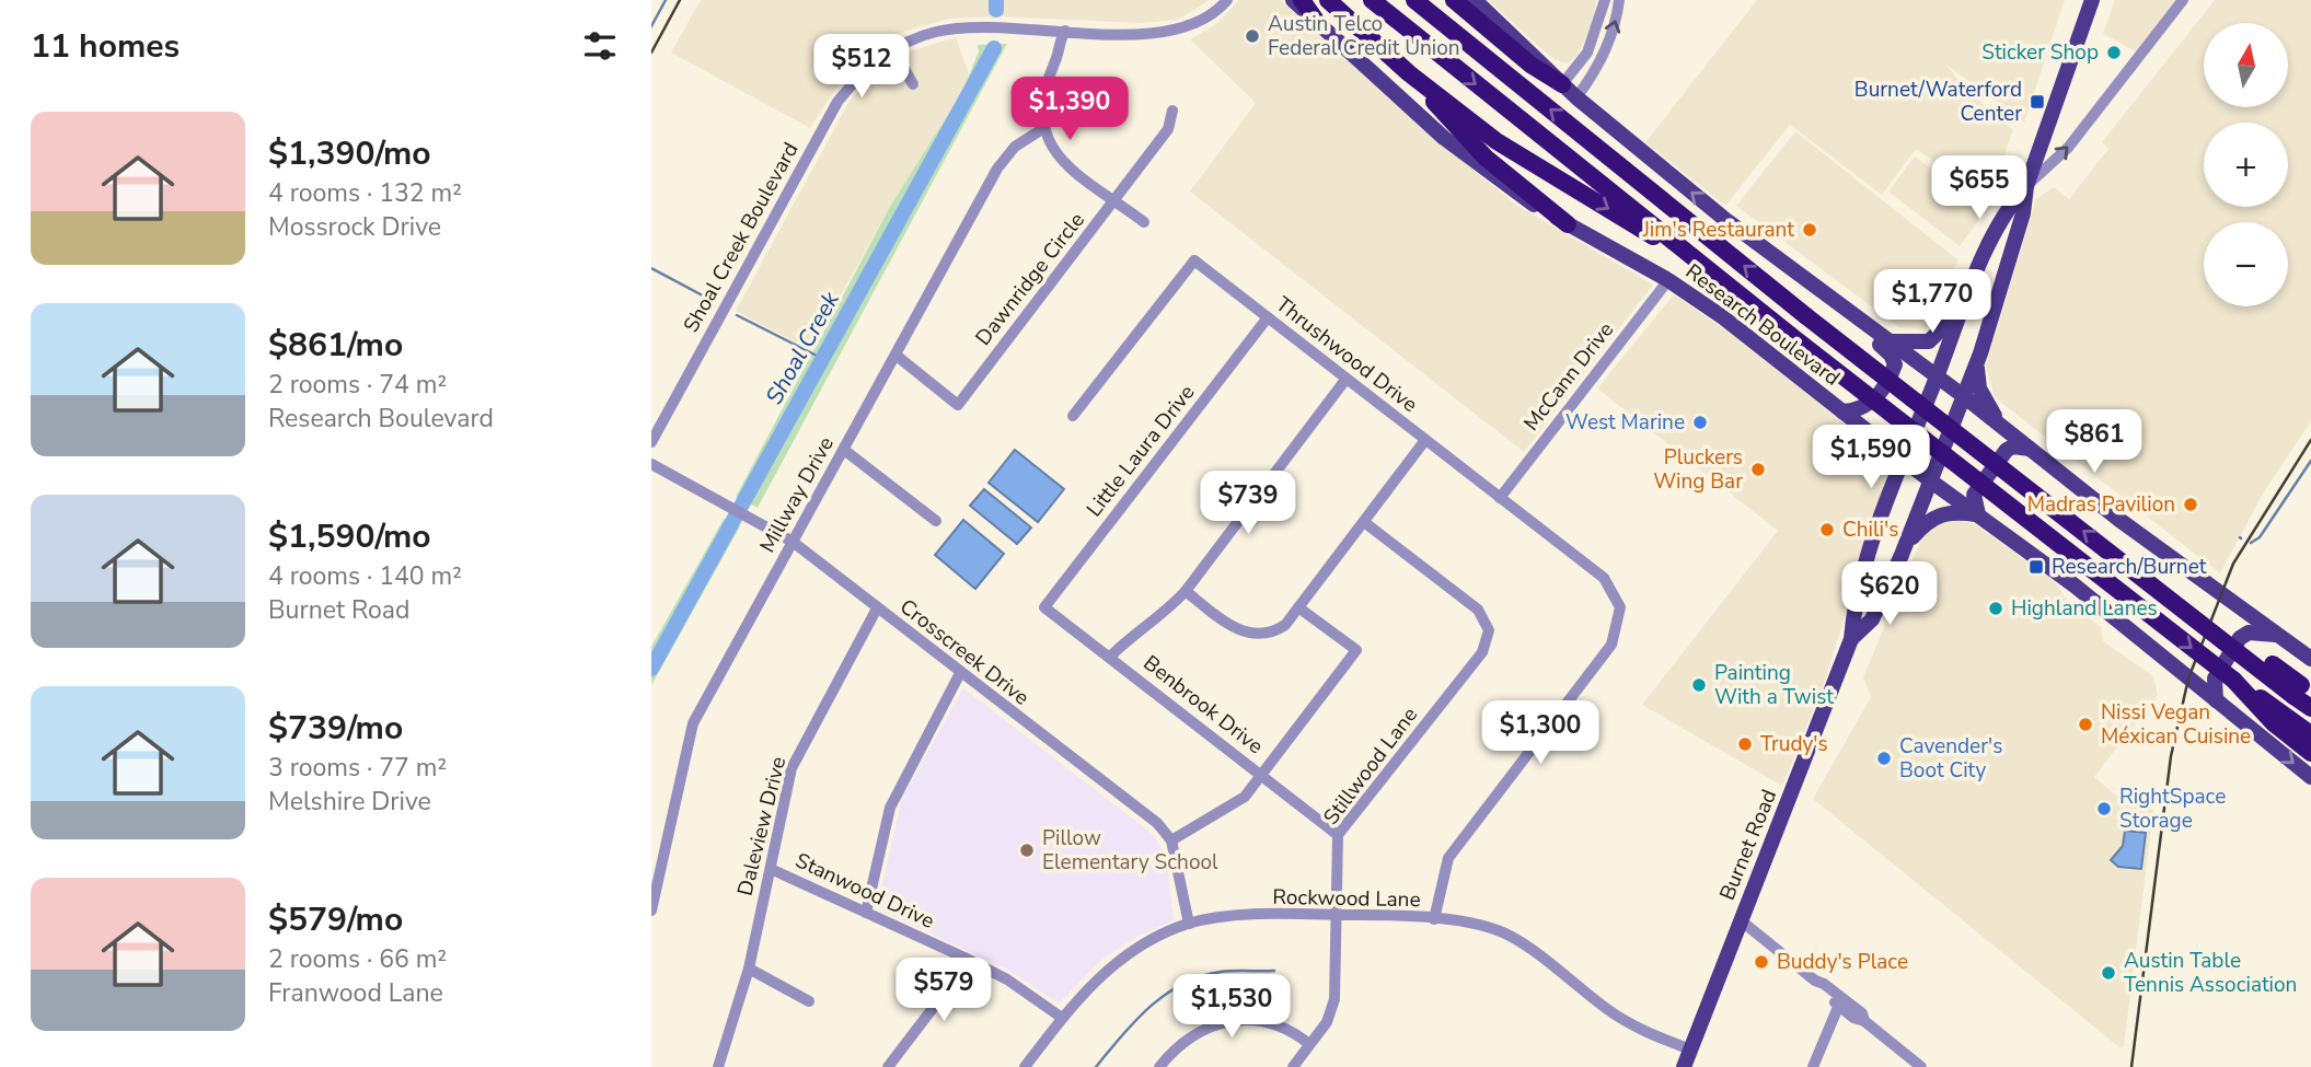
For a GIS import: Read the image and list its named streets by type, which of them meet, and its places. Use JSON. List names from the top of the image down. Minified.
{"streets":{"main road":["Research Boulevard","Burnet Road"],"street":["Shoal Creek Boulevard","Dawnridge Circle","Thrushwood Drive","McCann Drive","Little Laura Drive","Millway Drive","Crosscreek Drive","Benbrook Drive","Stillwood Lane","Daleview Drive","Stanwood Drive","Rockwood Lane"]},"crossings":[["Dawnridge Circle","Millway Drive"],["Research Boulevard","McCann Drive"],["Research Boulevard","Burnet Road"],["Thrushwood Drive","McCann Drive"],["Thrushwood Drive","Little Laura Drive"],["Thrushwood Drive","Rockwood Lane"],["Little Laura Drive","Benbrook Drive"],["Millway Drive","Crosscreek Drive"],["Crosscreek Drive","Daleview Drive"],["Benbrook Drive","Stillwood Lane"],["Stillwood Lane","Rockwood Lane"],["Daleview Drive","Stanwood Drive"],["Burnet Road","Rockwood Lane"],["Stanwood Drive","Rockwood Lane"]],"water":["Shoal Creek"],"places":{"other":["Austin Telco Federal Credit Union","Sticker Shop","Jim's Restaurant","West Marine","Pluckers Wing Bar","Madras Pavilion","Chili's","Highland Lanes","Painting With a Twist","Nissi Vegan Méxican Cuisine","Trudy's","Cavender's Boot City","RightSpace Storage","Pillow Elementary School","Buddy's Place","Austin Table Tennis Association"],"transit":["Burnet/Waterford Center","Research/Burnet"]},"north":"top","page":{"heading":"11 homes","map_buttons":["+","−"],"price":["$512","$1,390","$655","$1,770","$861","$1,590","$739","$620","$1,300","$579","$1,530"],"list":[{"name":"$1,390/mo","note":"4 rooms · 132 m² · Mossrock Drive"},{"name":"$861/mo","note":"2 rooms · 74 m² · Research Boulevard"},{"name":"$1,590/mo","note":"4 rooms · 140 m² · Burnet Road"},{"name":"$739/mo","note":"3 rooms · 77 m² · Melshire Drive"},{"name":"$579/mo","note":"2 rooms · 66 m² · Franwood Lane"}]}}
